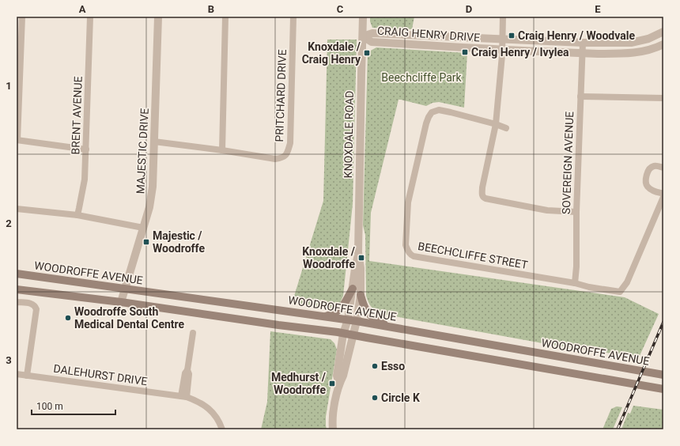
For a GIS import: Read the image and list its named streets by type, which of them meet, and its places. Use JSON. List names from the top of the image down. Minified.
{"streets":{"main road":["WOODROFFE AVENUE"],"street":["CRAIG HENRY DRIVE","PRITCHARD DRIVE","BRENT AVENUE","KNOXDALE ROAD","MAJESTIC DRIVE","SOVEREIGN AVENUE","BEECHCLIFFE STREET","DALEHURST DRIVE"]},"crossings":[["CRAIG HENRY DRIVE","KNOXDALE ROAD"],["CRAIG HENRY DRIVE","SOVEREIGN AVENUE"],["PRITCHARD DRIVE","MAJESTIC DRIVE"],["KNOXDALE ROAD","WOODROFFE AVENUE"],["MAJESTIC DRIVE","WOODROFFE AVENUE"],["SOVEREIGN AVENUE","BEECHCLIFFE STREET"]],"parks":["Beechcliffe Park"],"places":{"transit":["Craig Henry / Woodvale","Craig Henry / Ivylea","Knoxdale / Craig Henry","Majestic / Woodroffe","Knoxdale / Woodroffe","Medhurst / Woodroffe"],"other":["Woodroffe South Medical Dental Centre","Esso","Circle K"]},"scale_bar":"100 m","grid":{"columns":["A","B","C","D","E"],"rows":["1","2","3"]}}
